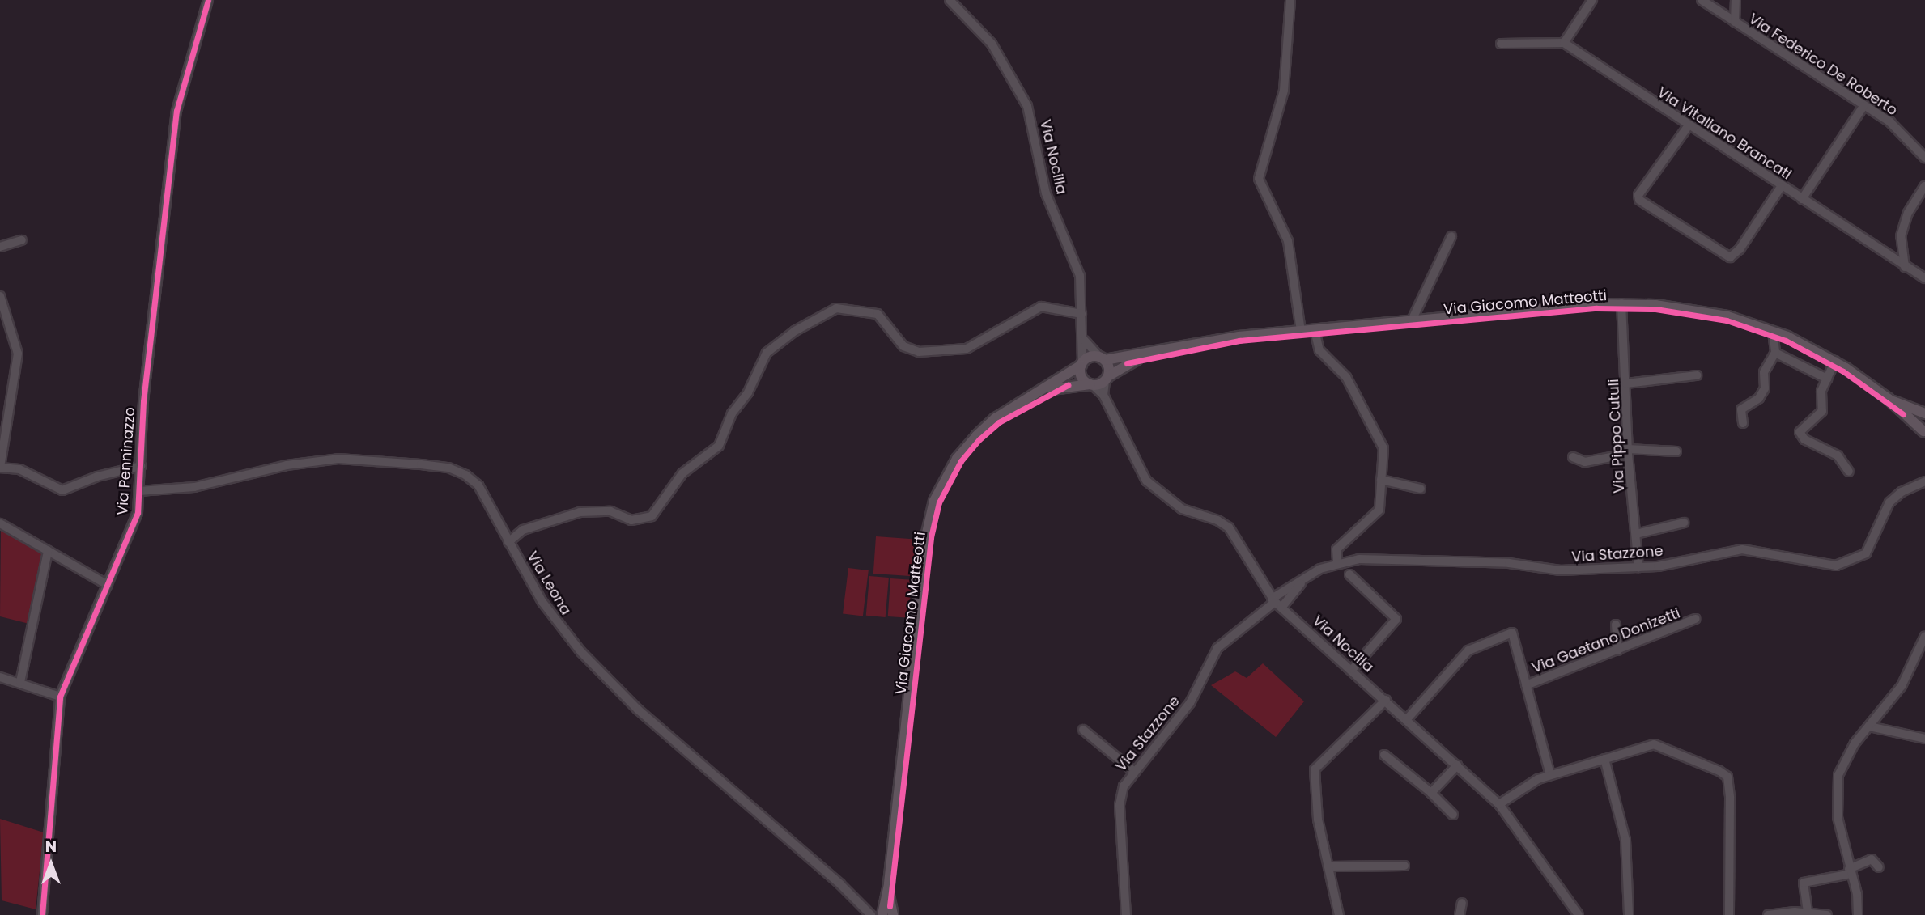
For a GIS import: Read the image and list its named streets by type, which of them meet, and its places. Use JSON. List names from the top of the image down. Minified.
{"streets":{"main road":["Via Giacomo Matteotti"],"street":["Via Federico De Roberto","Via Vitaliano Brancati","Via Nocilla","Via Pippo Cutuli","Via Penninazzo","Via Stazzone","Via Leona","Via Gaetano Donizetti"]},"crossings":[["Via Nocilla","Via Giacomo Matteotti"],["Via Nocilla","Via Stazzone"],["Via Giacomo Matteotti","Via Pippo Cutuli"],["Via Pippo Cutuli","Via Stazzone"],["Via Penninazzo","Via Leona"]],"north":"top"}
